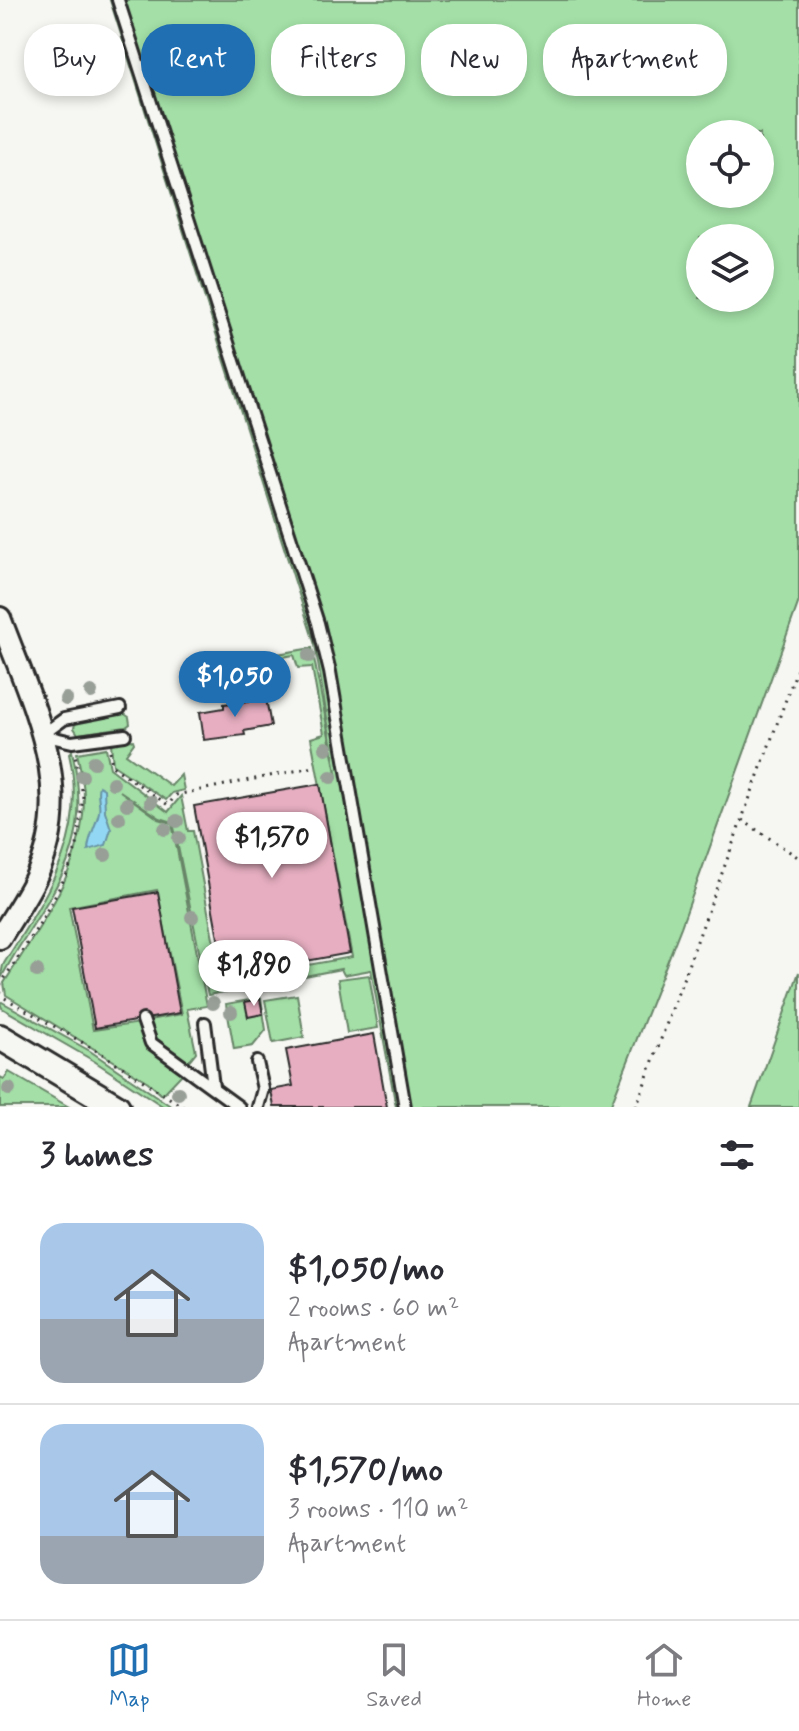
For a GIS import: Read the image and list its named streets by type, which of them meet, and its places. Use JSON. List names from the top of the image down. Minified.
{"page":{"chip":["Buy","Rent","Filters","New","Apartment"],"price":["$1,050","$1,570","$1,890"],"heading":"3 homes","list":[{"name":"$1,050/mo","note":"2 rooms · 60 m² · Apartment"},{"name":"$1,570/mo","note":"3 rooms · 110 m² · Apartment"}],"tabs":["Map","Saved","Home"]}}
